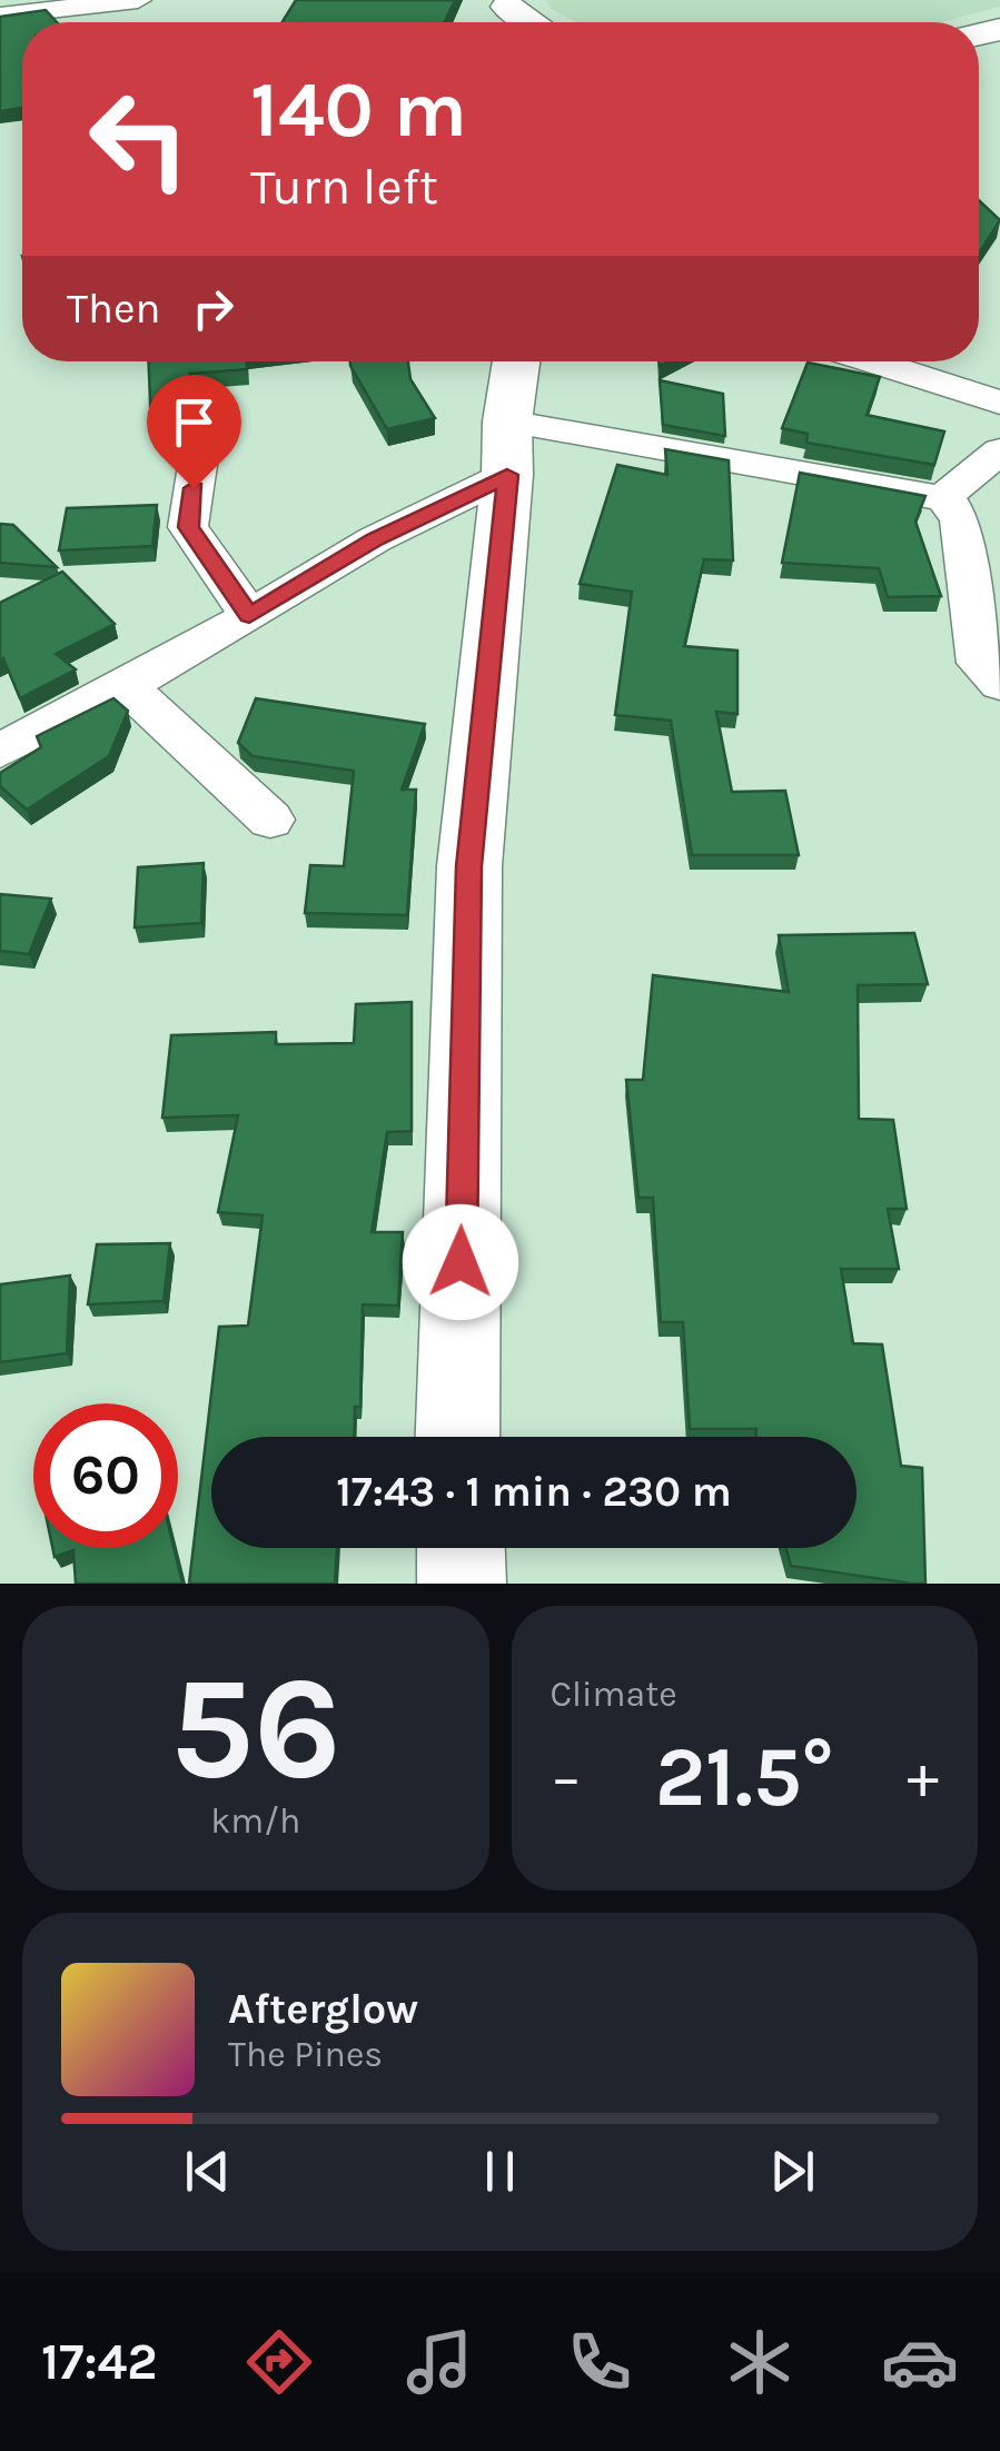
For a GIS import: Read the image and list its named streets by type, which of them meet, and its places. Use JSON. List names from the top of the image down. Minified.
{"page":{"turn":["140 m","Turn left"],"then":"Then","limit":"60","trip":"17:43 · 1 min · 230 m","tile":[["56","km/h"],"Climate"],"heat":["−","21.5°","+"],"song":["Afterglow","The Pines"],"tabs":"17:42"}}
